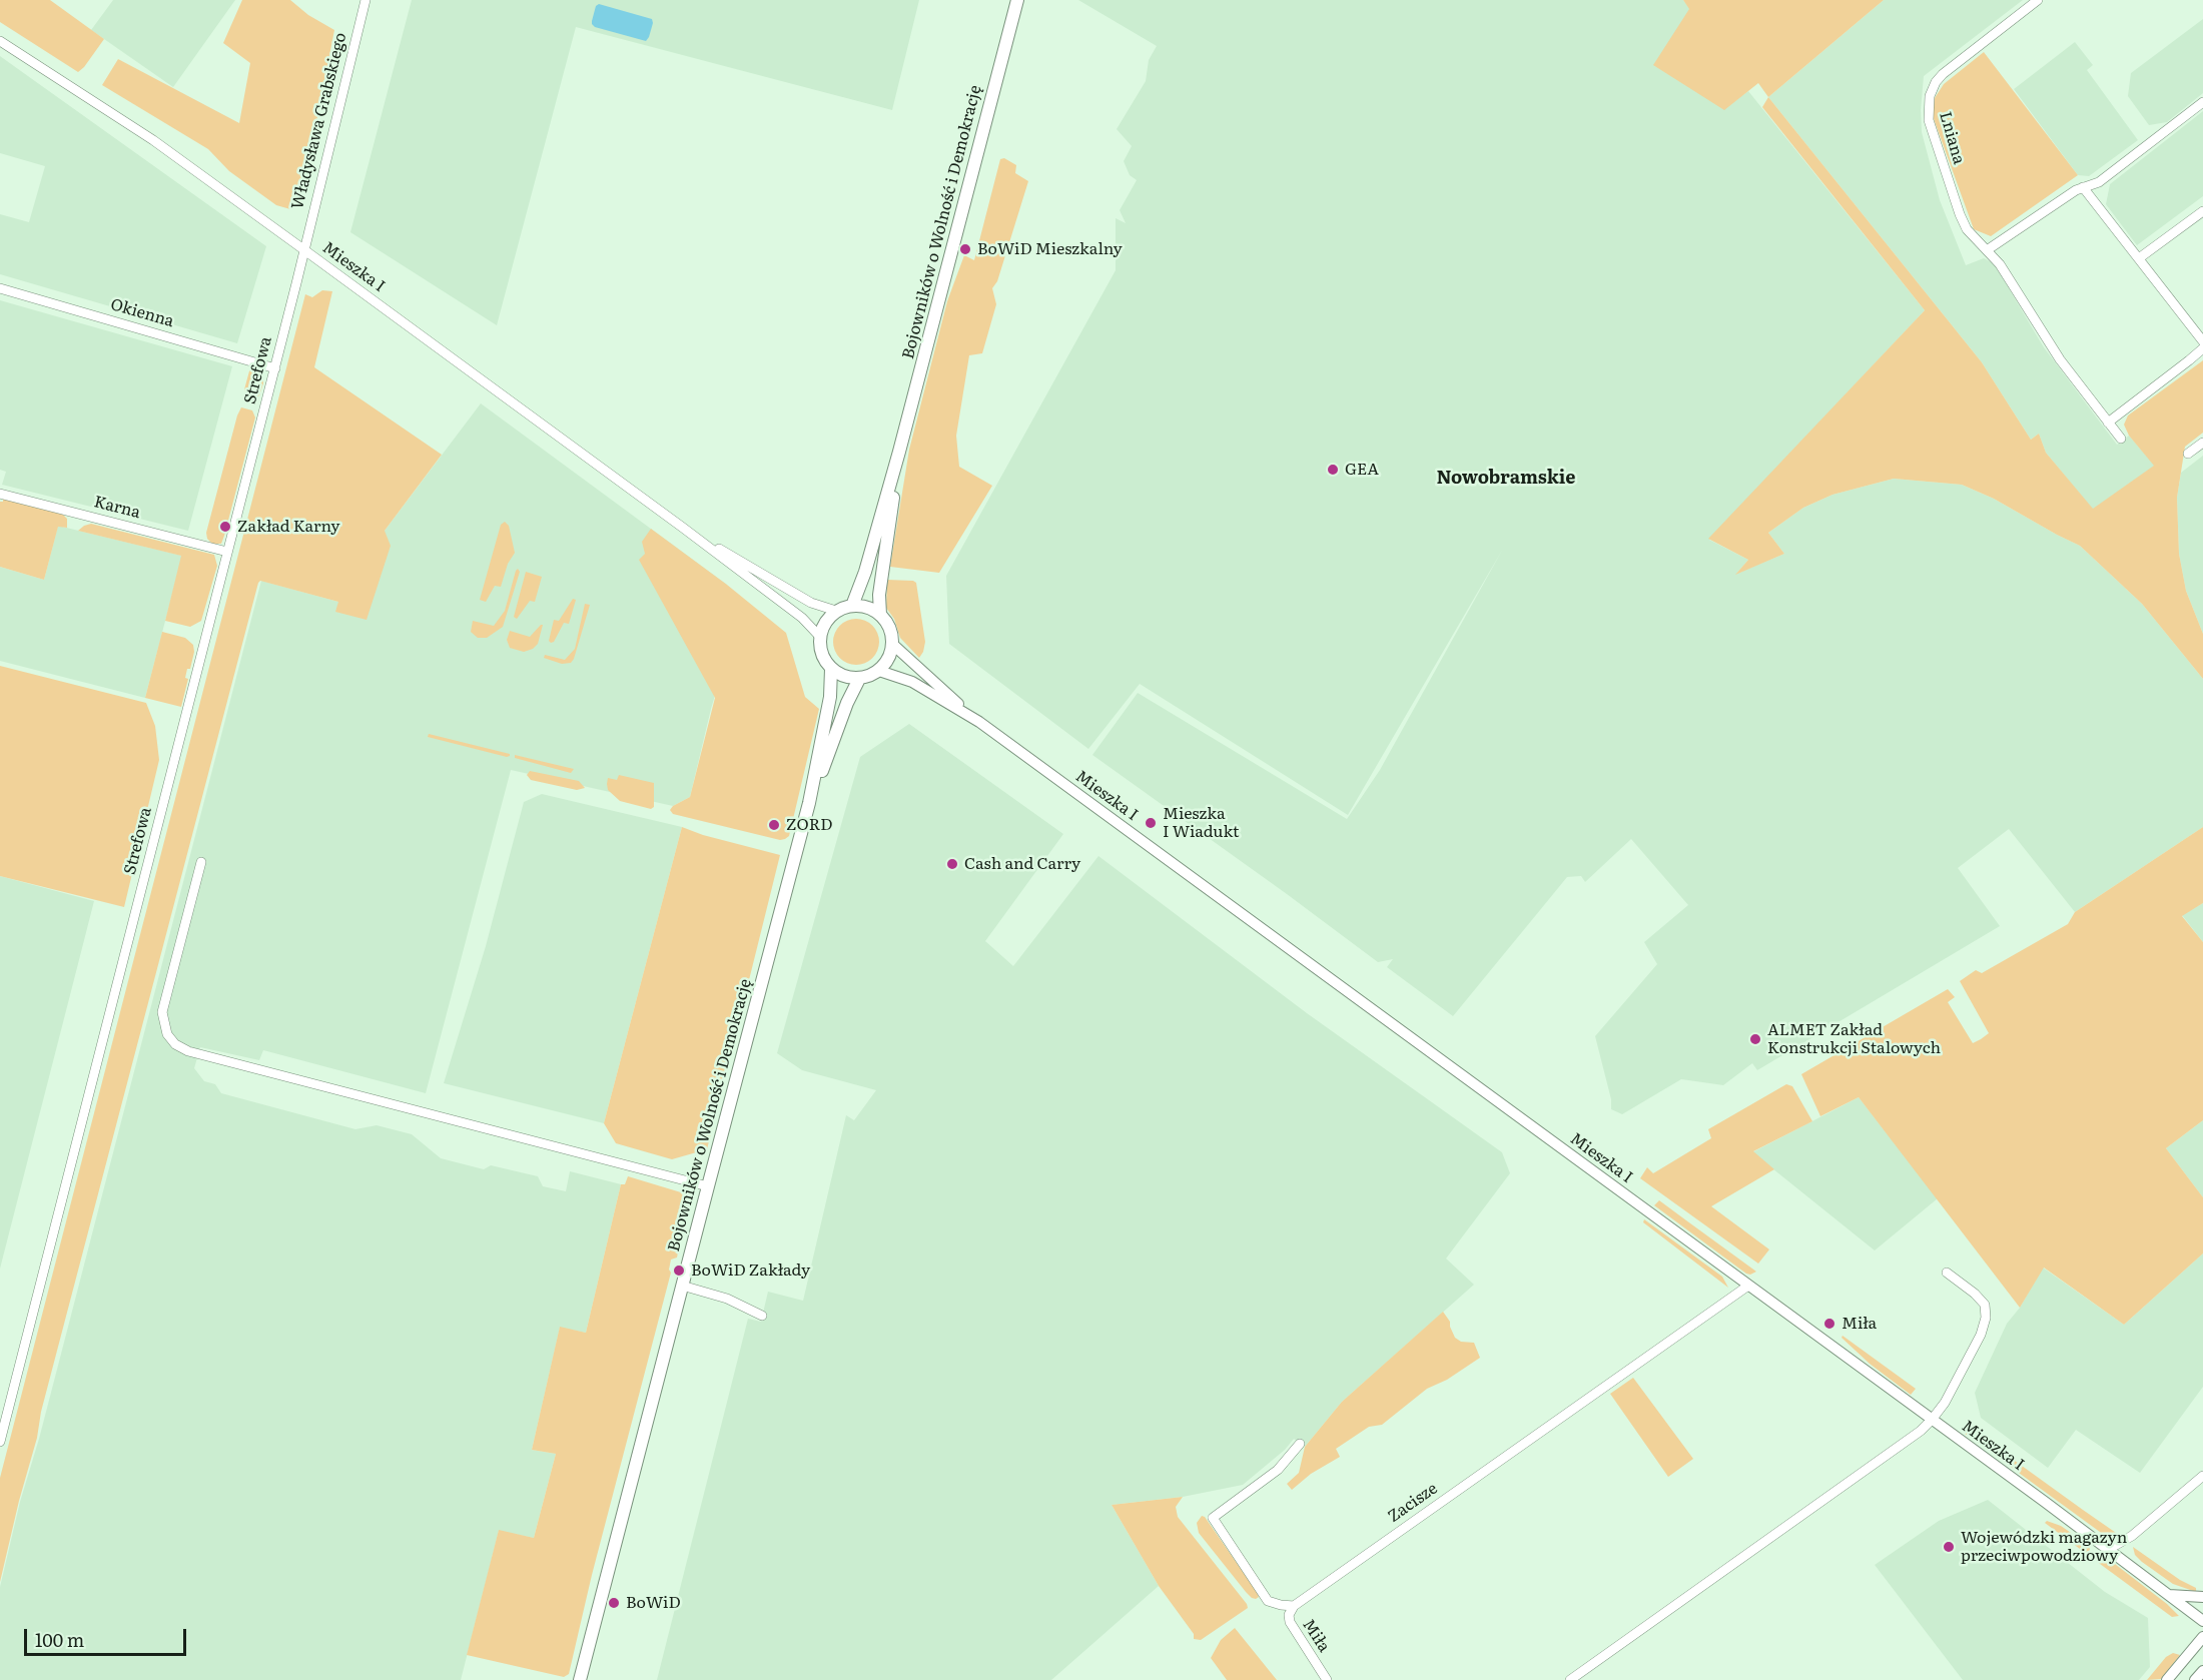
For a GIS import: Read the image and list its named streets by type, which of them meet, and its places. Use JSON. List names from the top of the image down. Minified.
{"streets":{"main road":["Bojowników o Wolność i Demokrację"],"street":["Władysława Grabskiego","Lniana","Mieszka I","Okienna","Strefowa","Karna","Zacisze","Miła"]},"crossings":[["Władysława Grabskiego","Mieszka I"],["Władysława Grabskiego","Strefowa"],["Bojowników o Wolność i Demokrację","Mieszka I"],["Mieszka I","Strefowa"],["Mieszka I","Zacisze"],["Okienna","Strefowa"],["Strefowa","Karna"],["Zacisze","Miła"]],"districts":["Nowobramskie"],"places":["BoWiD Mieszkalny","GEA","Zakład Karny","Mieszka I Wiadukt","ZORD","Cash and Carry","ALMET Zakład Konstrukcji Stalowych","BoWiD Zakłady","Miła","Wojewódzki magazyn przeciwpowodziowy","BoWiD"],"scale_bar":"100 m"}
